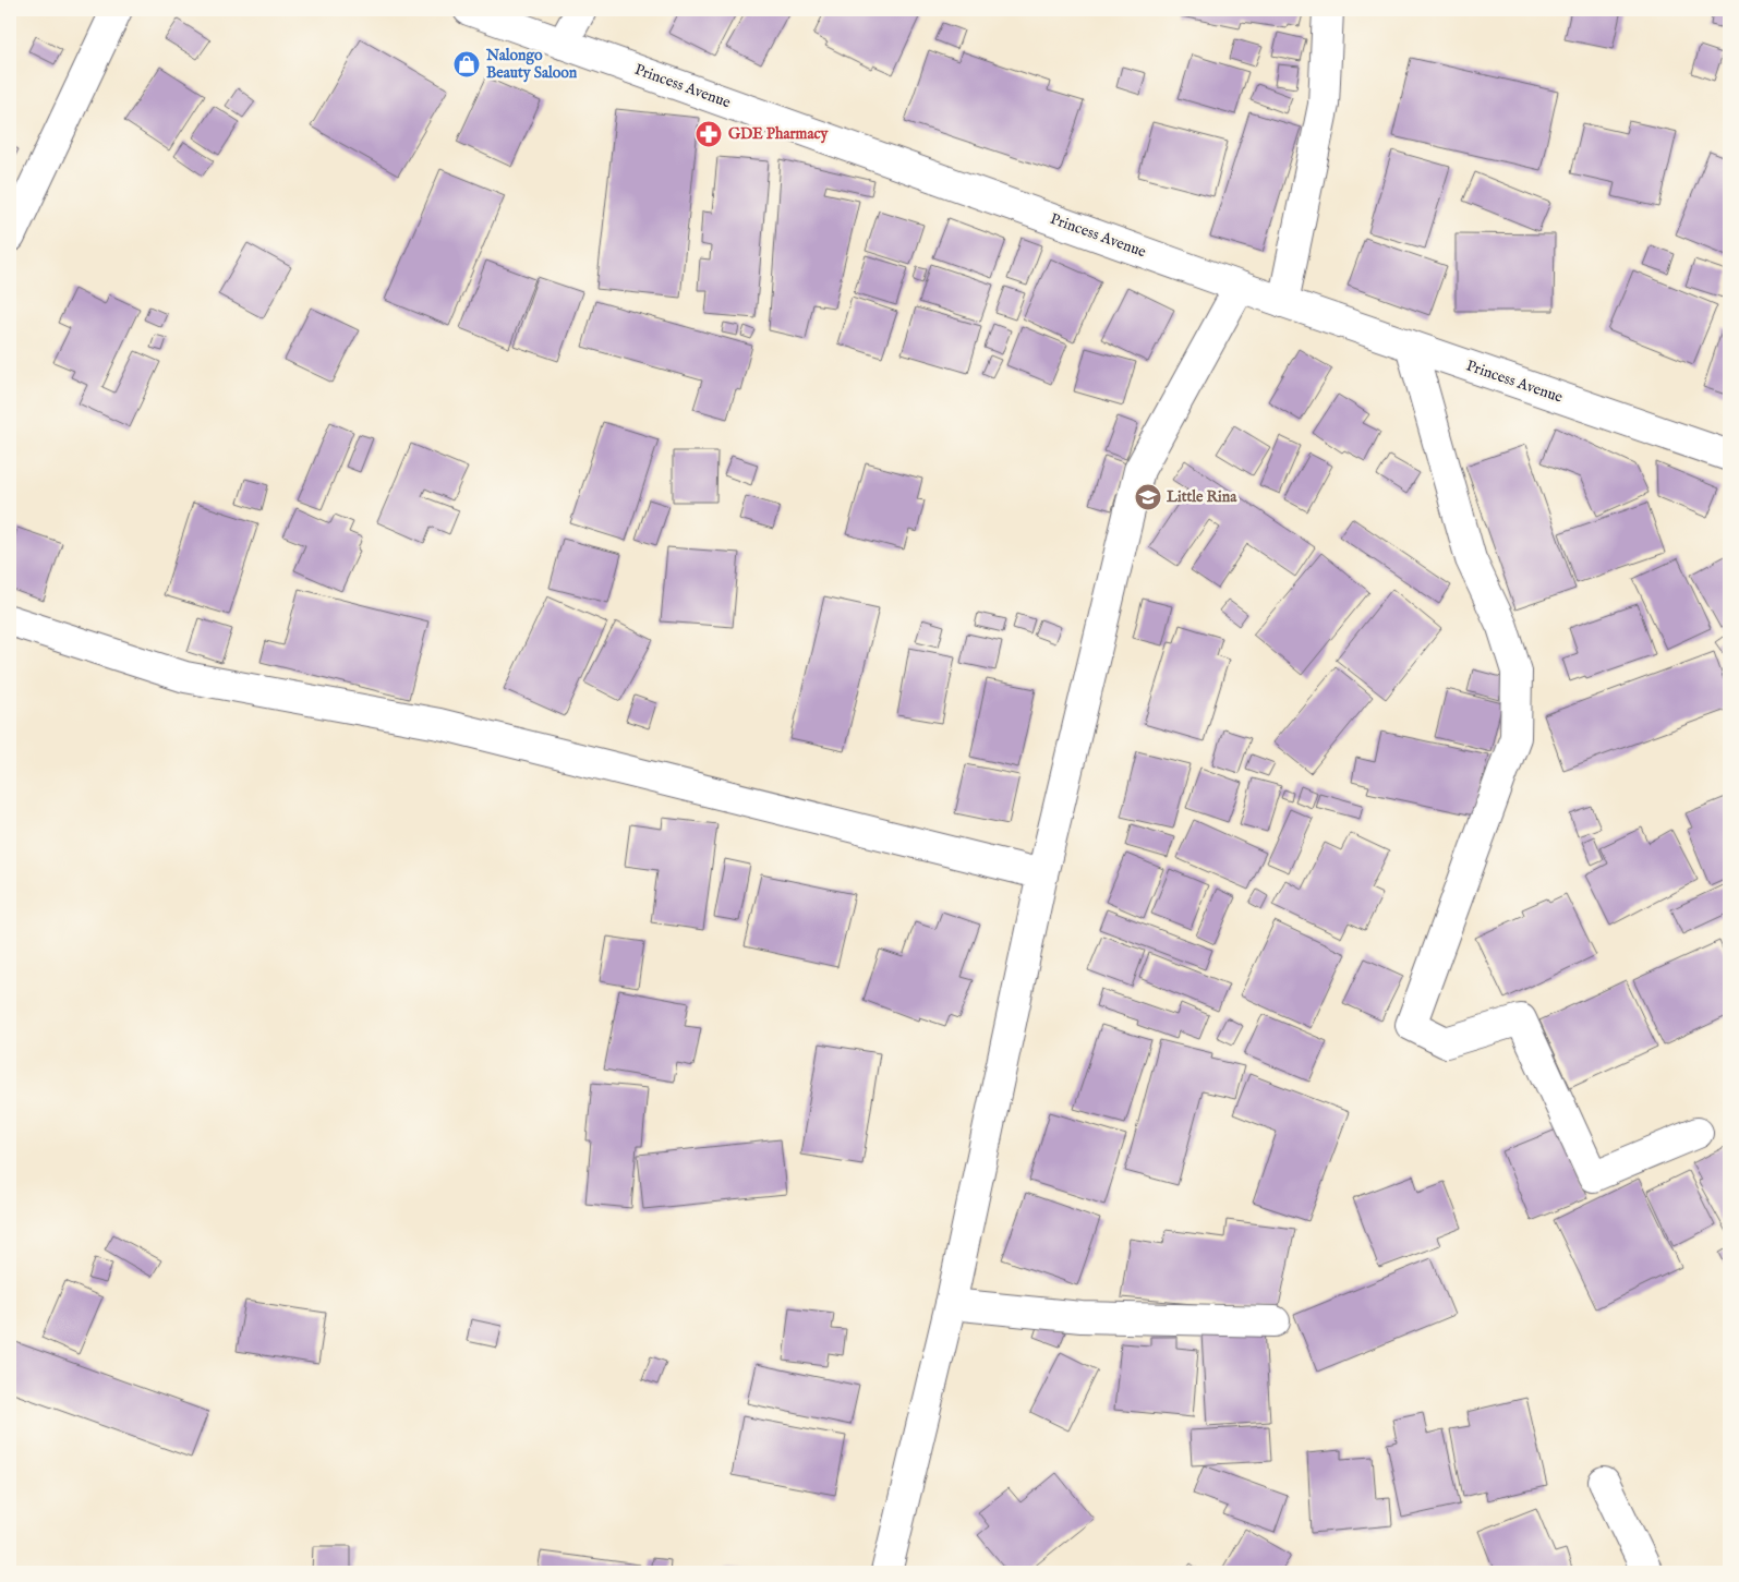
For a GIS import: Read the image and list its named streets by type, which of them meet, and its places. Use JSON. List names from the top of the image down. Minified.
{"streets":{"street":["Princess Avenue"]},"places":{"shop":["Nalongo Beauty Saloon"],"pharmacy":["GDE Pharmacy"],"school or university":["Little Rina"]}}
